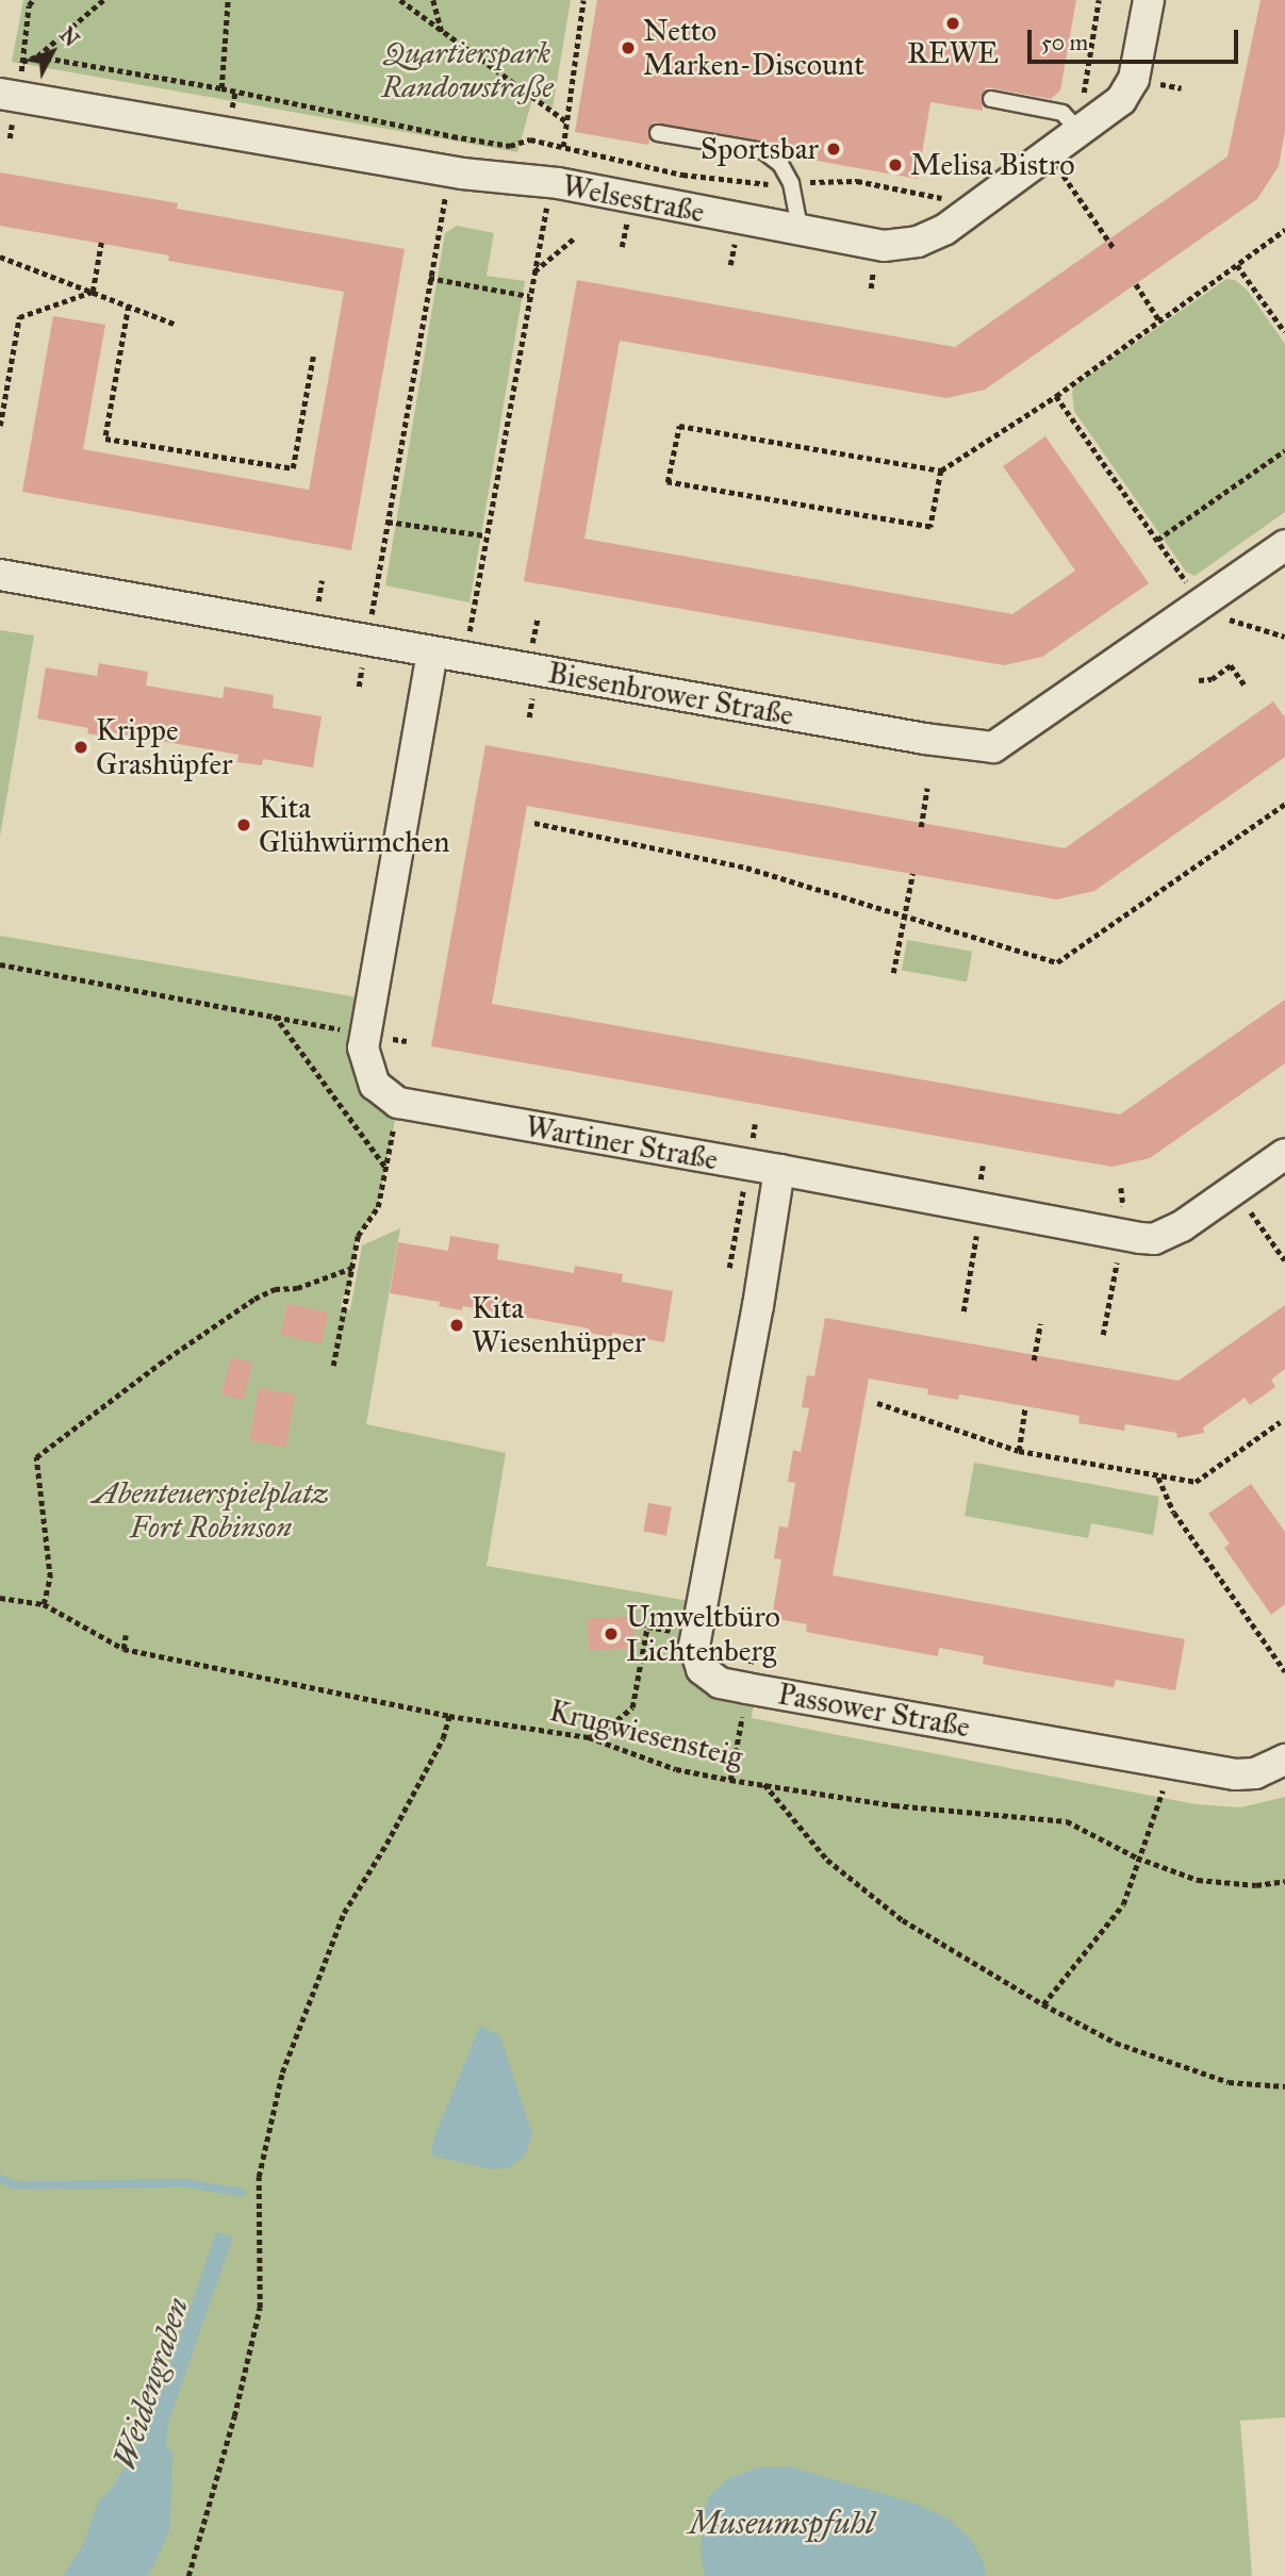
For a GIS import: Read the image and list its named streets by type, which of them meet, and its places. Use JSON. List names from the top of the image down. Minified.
{"streets":{"street":["Welsestraße","Biesenbrower Straße","Wartiner Straße","Passower Straße"],"path":["Krugwiesensteig"]},"crossings":[["Wartiner Straße","Passower Straße"]],"water":["Weidengraben","Museumspfuhl"],"parks":["Quartierspark Randowstraße","Abenteuerspielplatz Fort Robinson"],"places":["REWE","Netto Marken-Discount","Sportsbar","Melisa Bistro","Krippe Grashüpfer","Kita Glühwürmchen","Kita Wiesenhüpper","Umweltbüro Lichtenberg"],"scale_bar":"50 m","north":"top right"}
